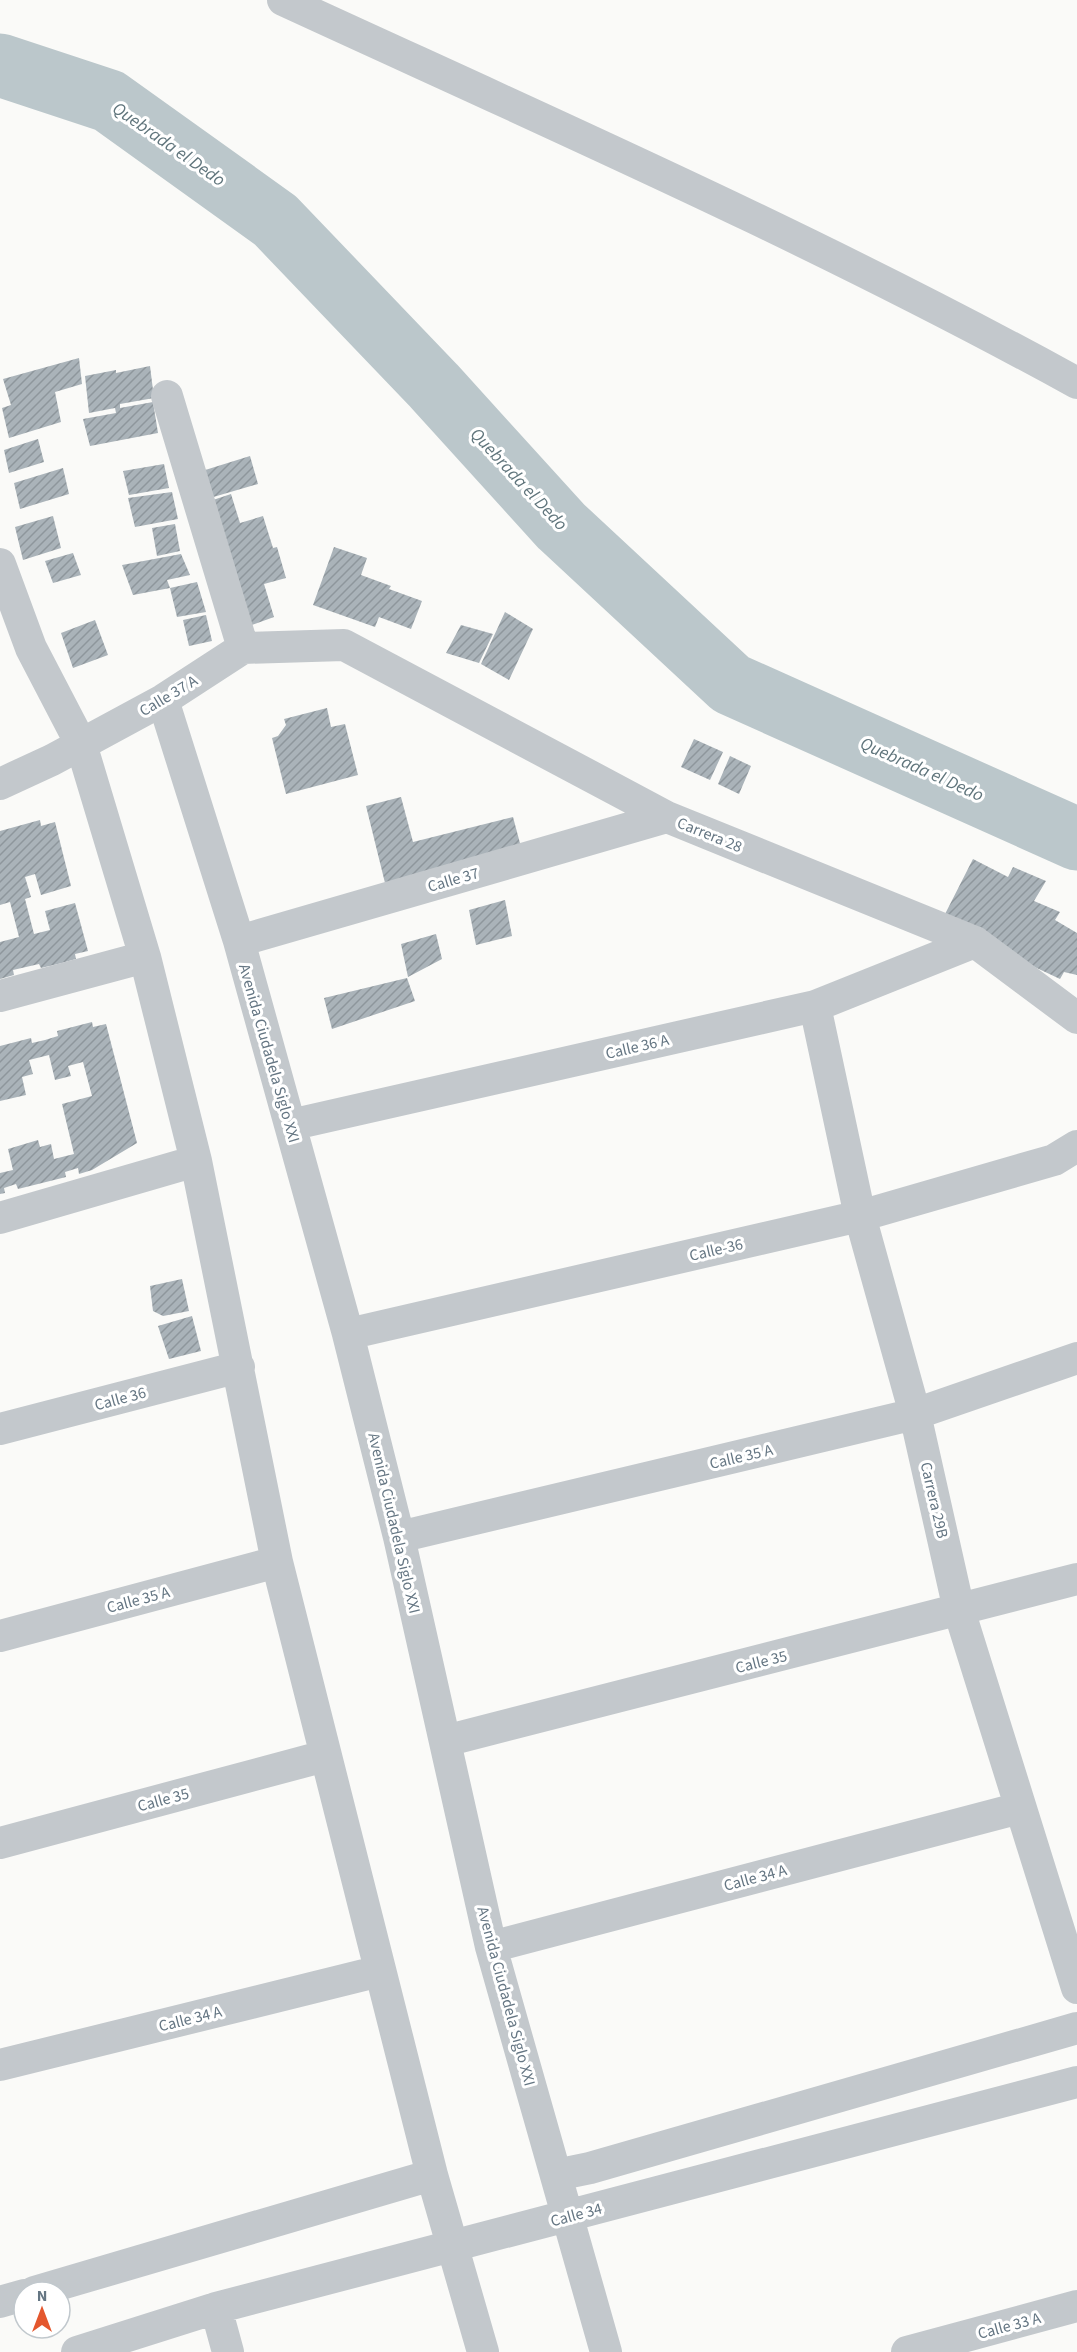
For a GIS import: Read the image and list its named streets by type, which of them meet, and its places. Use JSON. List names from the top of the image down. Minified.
{"streets":{"street":["Calle 37 A","Carrera 28","Calle 37","Calle 36 A","Avenida Ciudadela Siglo XXI","Calle-36","Calle 36","Calle 35 A","Carrera 29B","Calle 35","Calle 34 A","Calle 34","Calle 33 A"]},"crossings":[["Calle 37 A","Carrera 28"],["Calle 37 A","Avenida Ciudadela Siglo XXI"],["Carrera 28","Calle 37"],["Carrera 28","Calle 36 A"],["Calle 37","Avenida Ciudadela Siglo XXI"],["Calle 36 A","Avenida Ciudadela Siglo XXI"],["Calle 36 A","Carrera 29B"],["Avenida Ciudadela Siglo XXI","Calle-36"],["Avenida Ciudadela Siglo XXI","Calle 35 A"],["Avenida Ciudadela Siglo XXI","Calle 35"],["Avenida Ciudadela Siglo XXI","Calle 34 A"],["Avenida Ciudadela Siglo XXI","Calle 34"],["Calle-36","Carrera 29B"],["Calle 35 A","Carrera 29B"],["Carrera 29B","Calle 35"],["Carrera 29B","Calle 34 A"]],"water":["Quebrada el Dedo"],"north":"top"}
